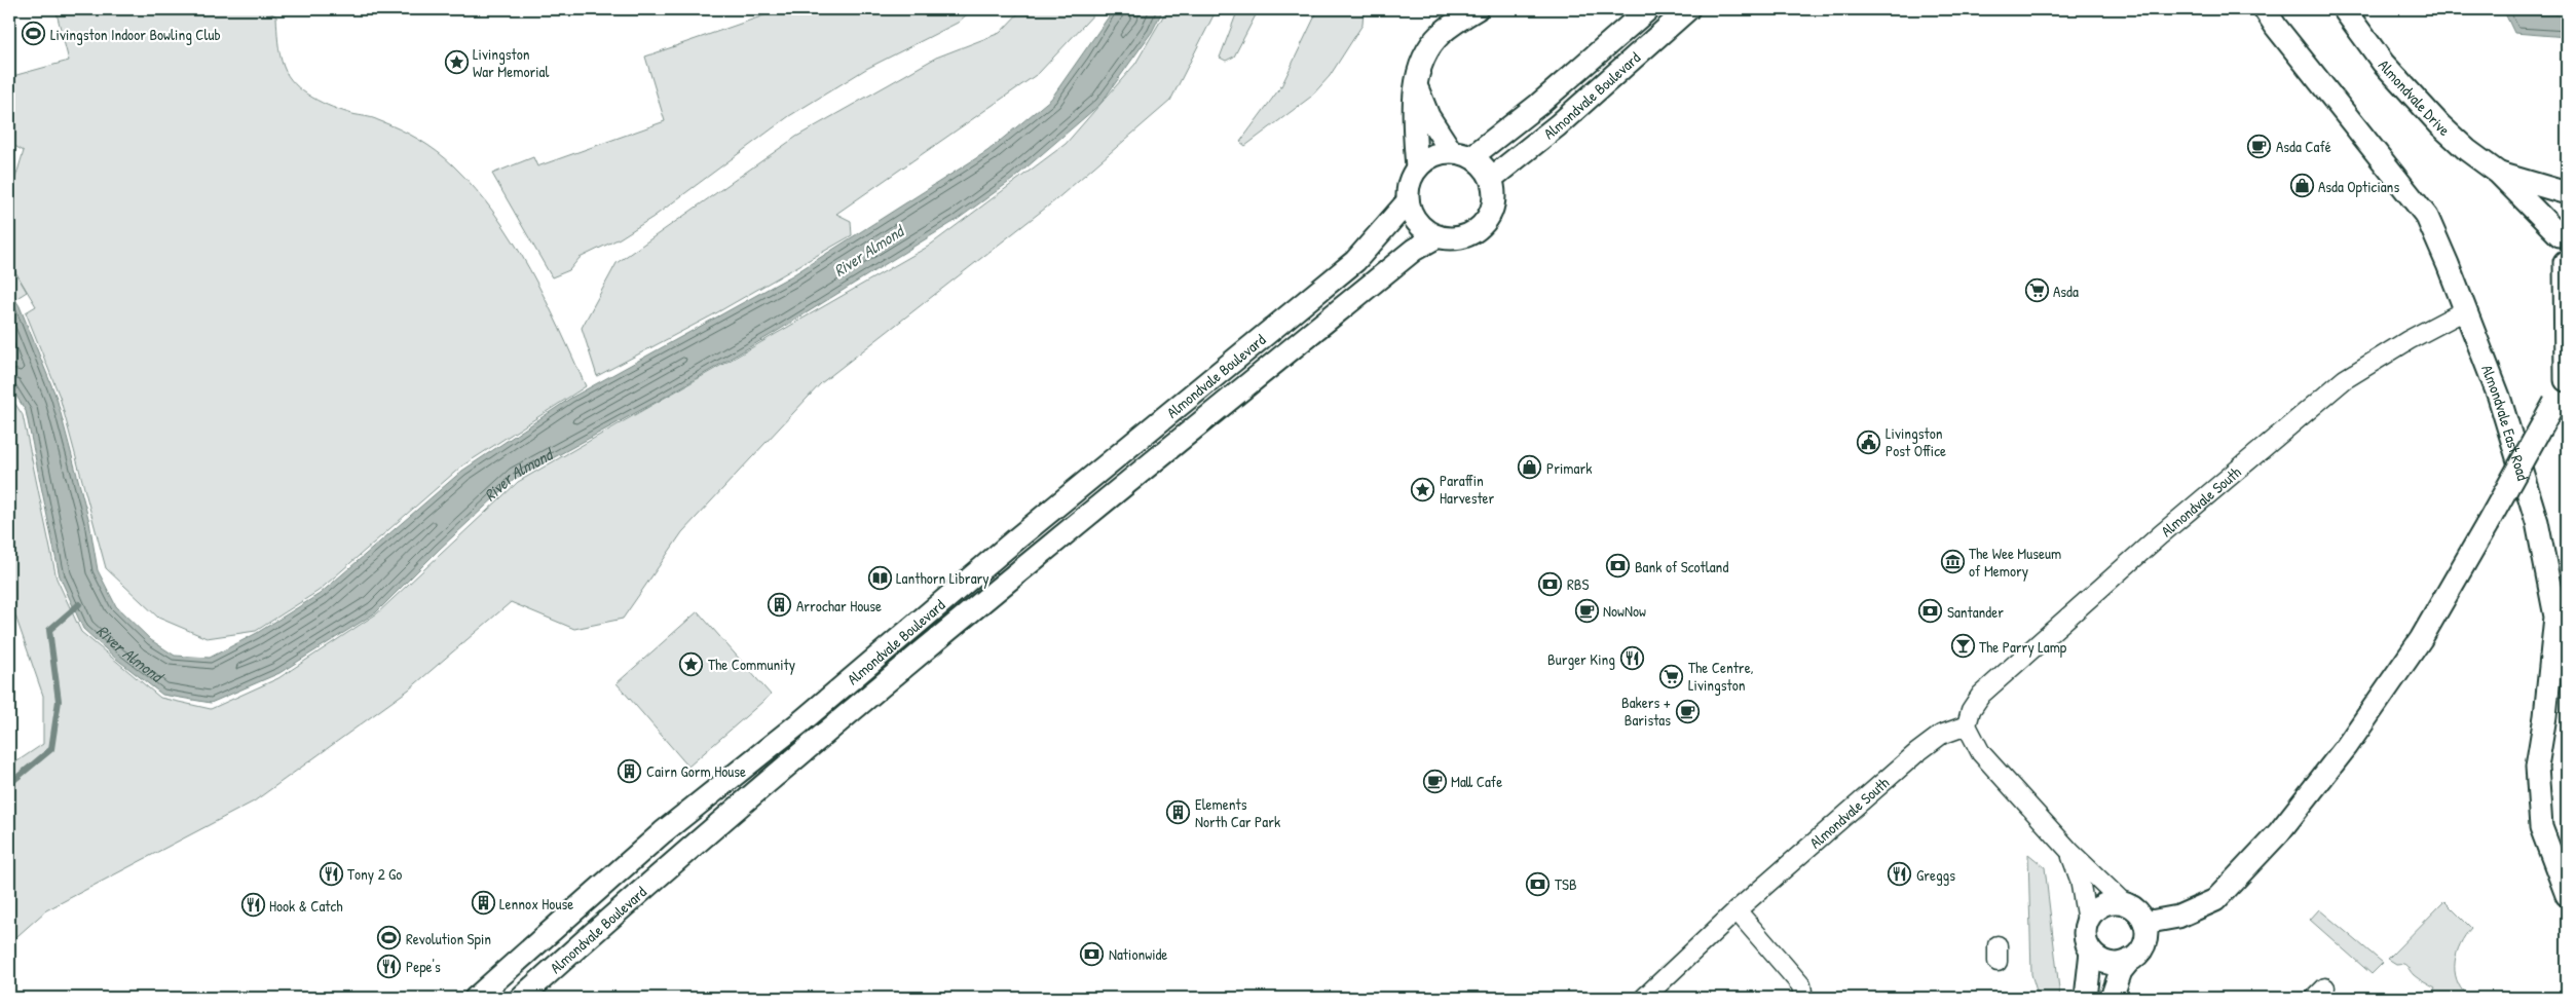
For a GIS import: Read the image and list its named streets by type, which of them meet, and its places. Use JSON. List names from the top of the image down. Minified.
{"streets":{"street":["Almondvale Boulevard","Almondvale Drive","Almondvale East Road","Almondvale South"]},"crossings":[["Almondvale East Road","Almondvale South"]],"water":["River Almond"],"places":{"sports":["Livingston Indoor Bowling Club","Revolution Spin"],"place":["Livingston War Memorial","Paraffin Harvester","The Community"],"cafe":["Asda Café","NowNow","Bakers + Baristas","Mall Cafe"],"shop":["Asda Opticians","Primark"],"supermarket":["Asda","The Centre, Livingston"],"public building":["Livingston Post Office"],"museum":["The Wee Museum of Memory"],"bank":["Bank of Scotland","RBS","Santander","TSB","Nationwide"],"library":["Lanthorn Library"],"building":["Arrochar House","Cairn Gorm House","Elements North Car Park","Lennox House"],"bar":["The Parry Lamp"],"restaurant":["Burger King","Tony 2 Go","Greggs","Hook & Catch","Pepe's"]}}
